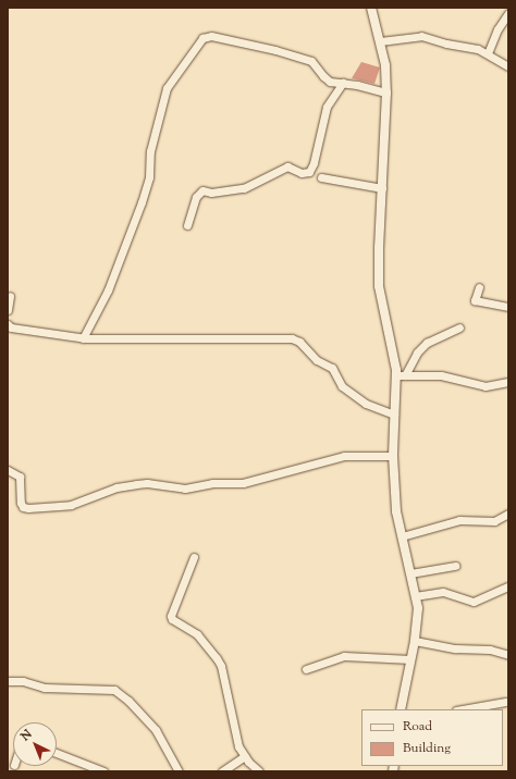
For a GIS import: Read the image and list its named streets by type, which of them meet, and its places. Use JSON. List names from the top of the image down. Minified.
{"legend":["Road","Building"],"north":"top left"}
